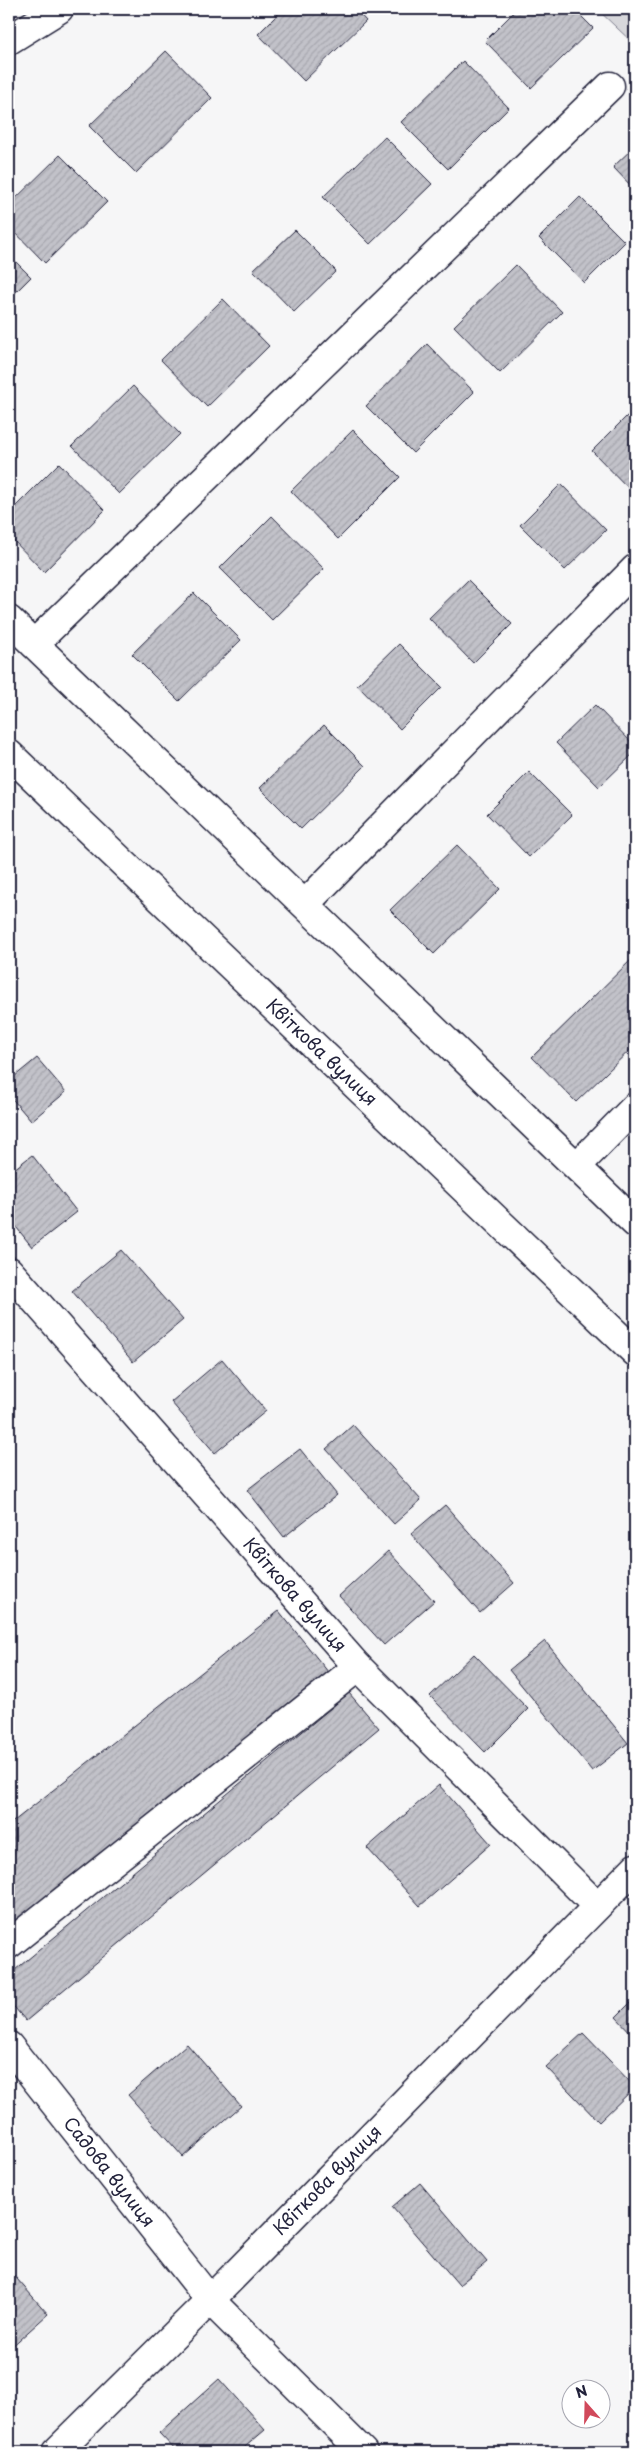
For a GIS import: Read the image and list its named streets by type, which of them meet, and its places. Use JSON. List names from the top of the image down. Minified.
{"streets":{"street":["Квіткова вулиця","Садова вулиця"]},"crossings":[["Квіткова вулиця","Садова вулиця"]],"north":"top"}
